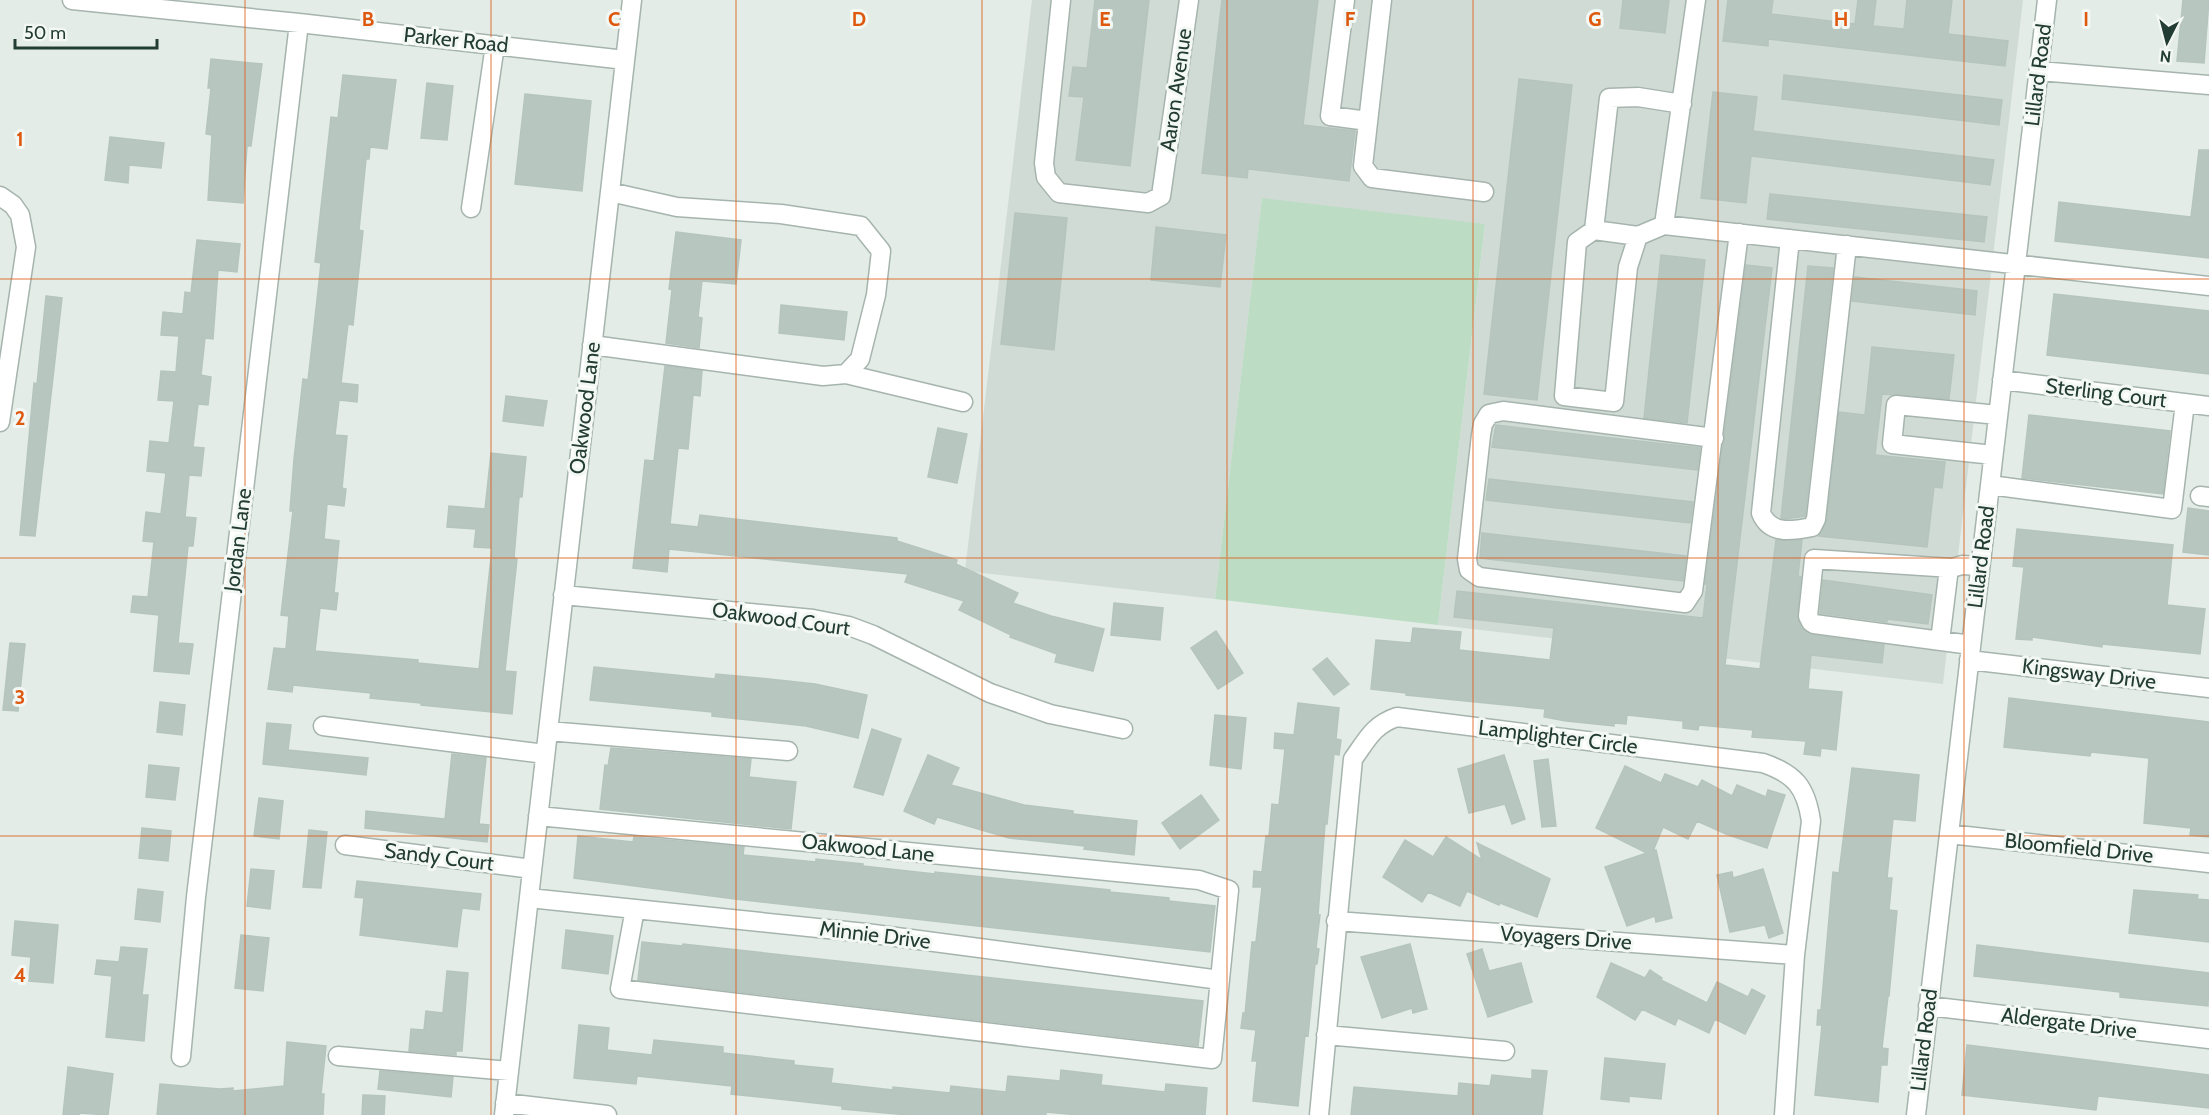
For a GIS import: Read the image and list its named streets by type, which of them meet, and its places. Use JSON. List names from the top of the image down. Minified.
{"streets":{"street":["Parker Road","Lillard Road","Aaron Avenue","Sterling Court","Oakwood Lane","Jordan Lane","Oakwood Court","Kingsway Drive","Lamplighter Circle","Bloomfield Drive","Sandy Court","Minnie Drive","Voyagers Drive","Aldergate Drive"]},"crossings":[["Parker Road","Oakwood Lane"],["Parker Road","Jordan Lane"],["Lillard Road","Sterling Court"],["Lillard Road","Kingsway Drive"],["Lillard Road","Bloomfield Drive"],["Lillard Road","Aldergate Drive"],["Oakwood Lane","Oakwood Court"],["Oakwood Lane","Sandy Court"],["Oakwood Lane","Minnie Drive"],["Lamplighter Circle","Voyagers Drive"]],"scale_bar":"50 m","north":"bottom","grid":{"columns":["B","C","D","E","F","G","H","I"],"rows":["1","2","3","4"]}}
